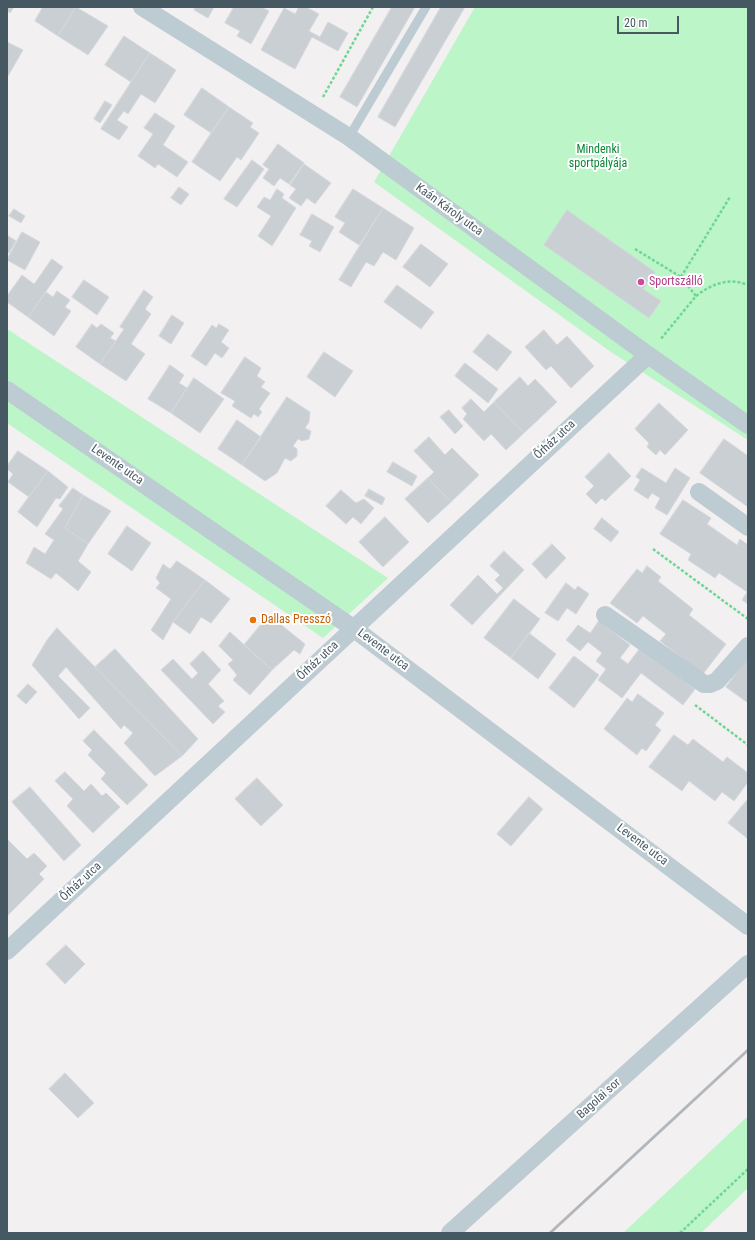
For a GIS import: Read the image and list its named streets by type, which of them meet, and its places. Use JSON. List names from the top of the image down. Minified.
{"streets":{"street":["Kaán Károly utca","Őrház utca","Levente utca","Bagolai sor"]},"crossings":[["Kaán Károly utca","Őrház utca"],["Őrház utca","Levente utca"]],"parks":["Mindenki sportpályája"],"places":["Sportszálló","Dallas Presszó"],"scale_bar":"20 m"}
